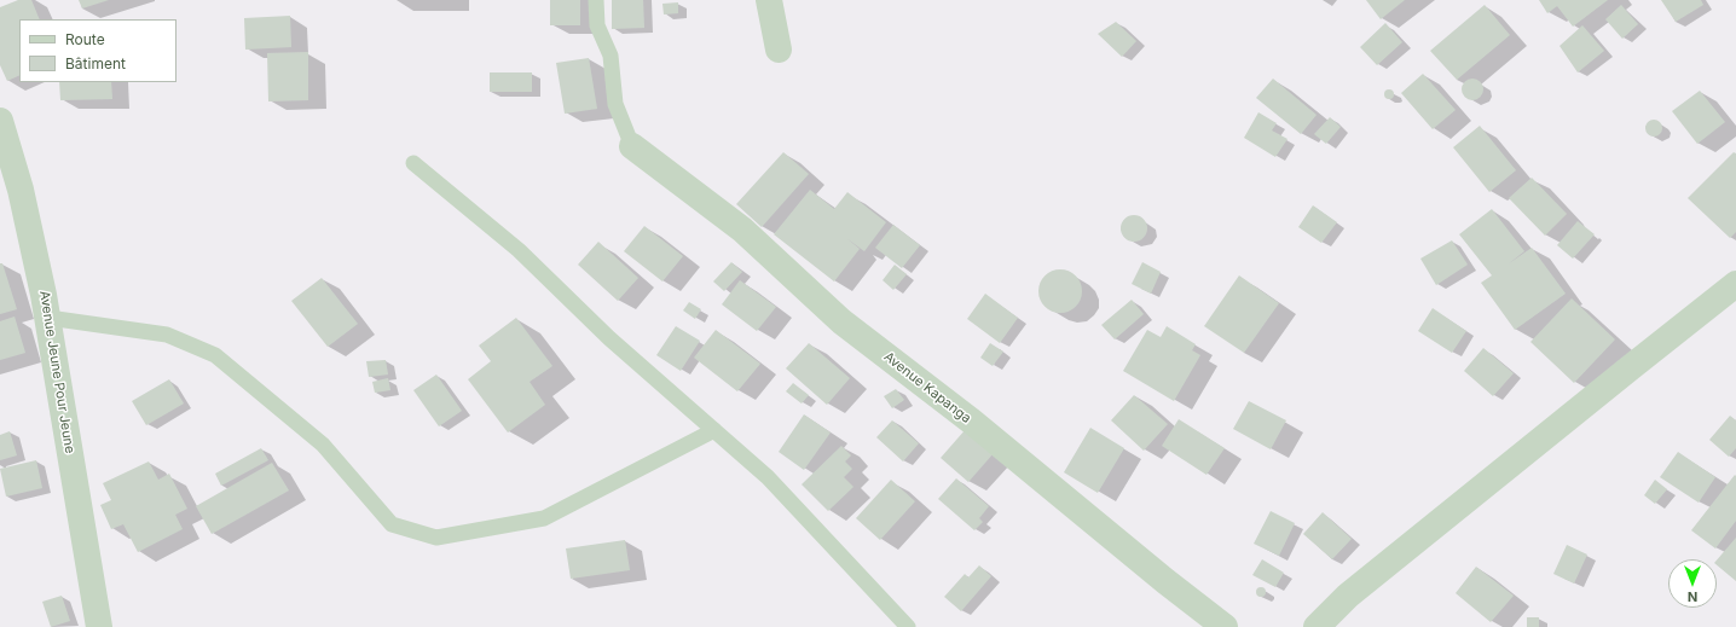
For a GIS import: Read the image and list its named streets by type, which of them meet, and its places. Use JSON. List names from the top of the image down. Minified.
{"streets":{"street":["Avenue Jeune Pour Jeune","Avenue Kapanga"]},"legend":["Route","Bâtiment"],"north":"bottom"}
